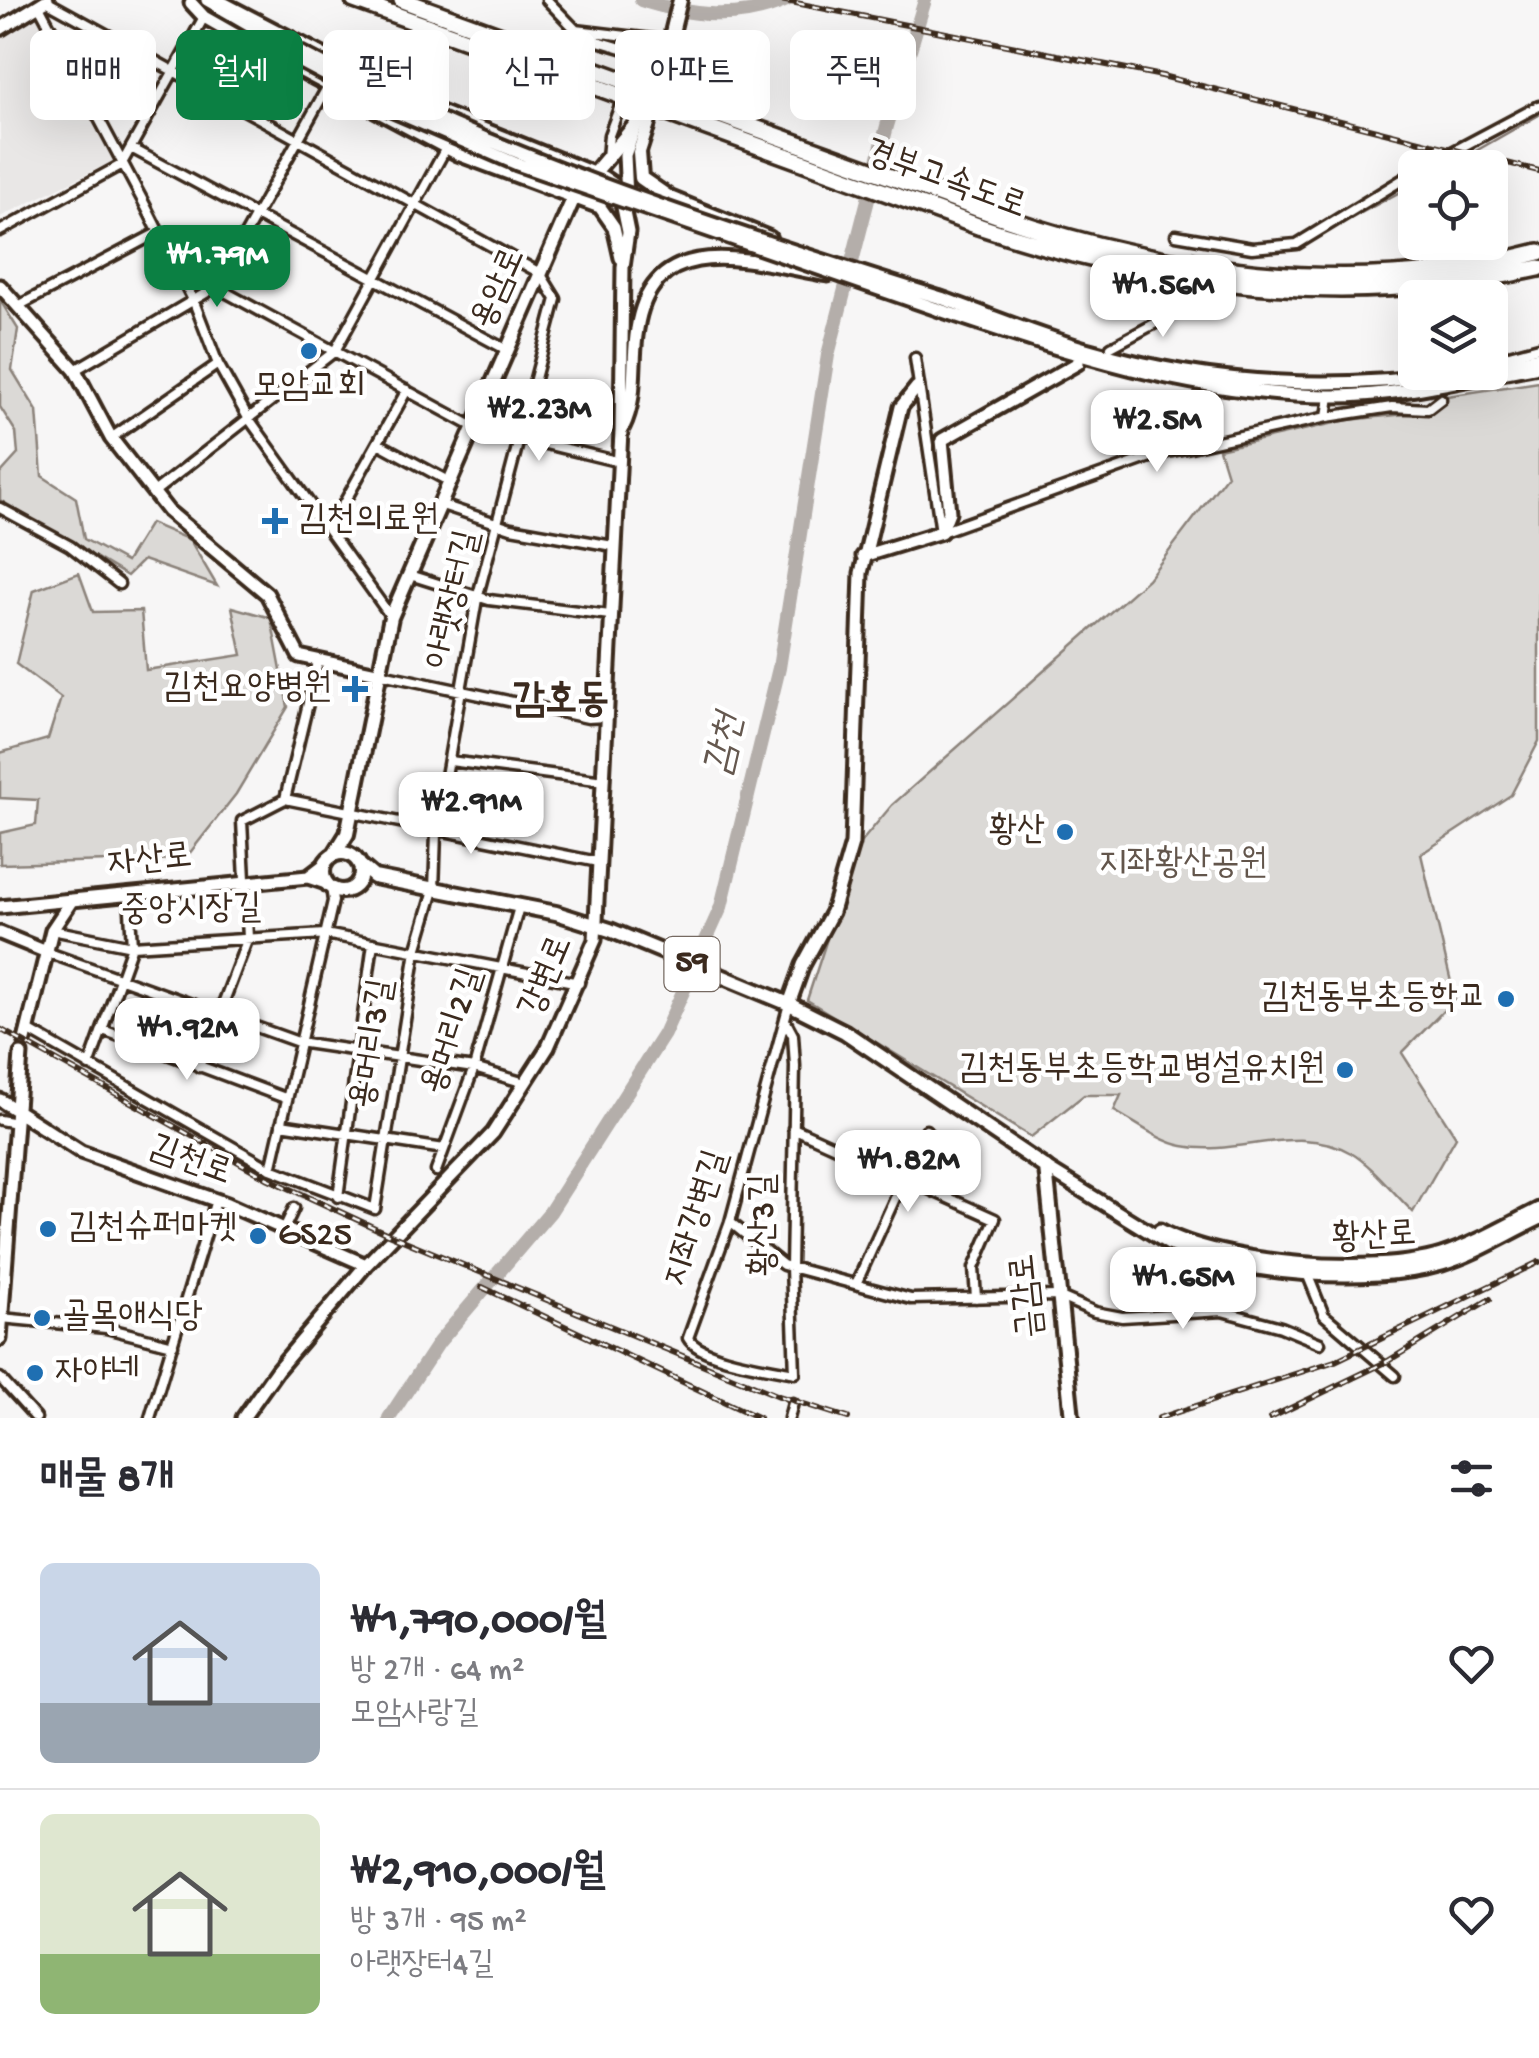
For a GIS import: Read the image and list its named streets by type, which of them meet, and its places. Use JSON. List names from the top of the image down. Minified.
{"streets":{"highway":["경부고속도로"],"main road":["용암로","59","황산로","금감로"],"street":["아랫장터길","자산로","중앙시장길","강변로","용머리2길","용머리3길","김천로","지좌강변길","황산3길"]},"crossings":[["용암로","아랫장터길"],["용암로","강변로"],["아랫장터길","59"],["아랫장터길","용머리3길"],["중앙시장길","강변로"],["중앙시장길","용머리2길"],["중앙시장길","용머리3길"],["59","강변로"],["59","용머리2길"],["59","용머리3길"],["59","지좌강변길"],["59","황산로"],["강변로","김천로"],["지좌강변길","황산3길"],["지좌강변길","황산로"],["황산로","금감로"]],"districts":["감호동"],"water":["감천"],"parks":["지좌황산공원"],"places":{"other":["모암교회","황산","김천동부초등학교","김천동부초등학교병설유치원","김천슈퍼마켓","GS25","골목애식당","자야네"],"health":["김천의료원","김천요양병원"]},"page":{"chip":["매매","월세","필터","신규","아파트","주택"],"price":["₩1.79M","₩1.56M","₩2.23M","₩2.5M","₩2.91M","₩1.92M","₩1.82M","₩1.65M"],"heading":"매물 8개","list":[{"name":"₩1,790,000/월","note":"방 2개 · 64 m² · 모암사랑길"},{"name":"₩2,910,000/월","note":"방 3개 · 95 m² · 아랫장터4길"}]}}
